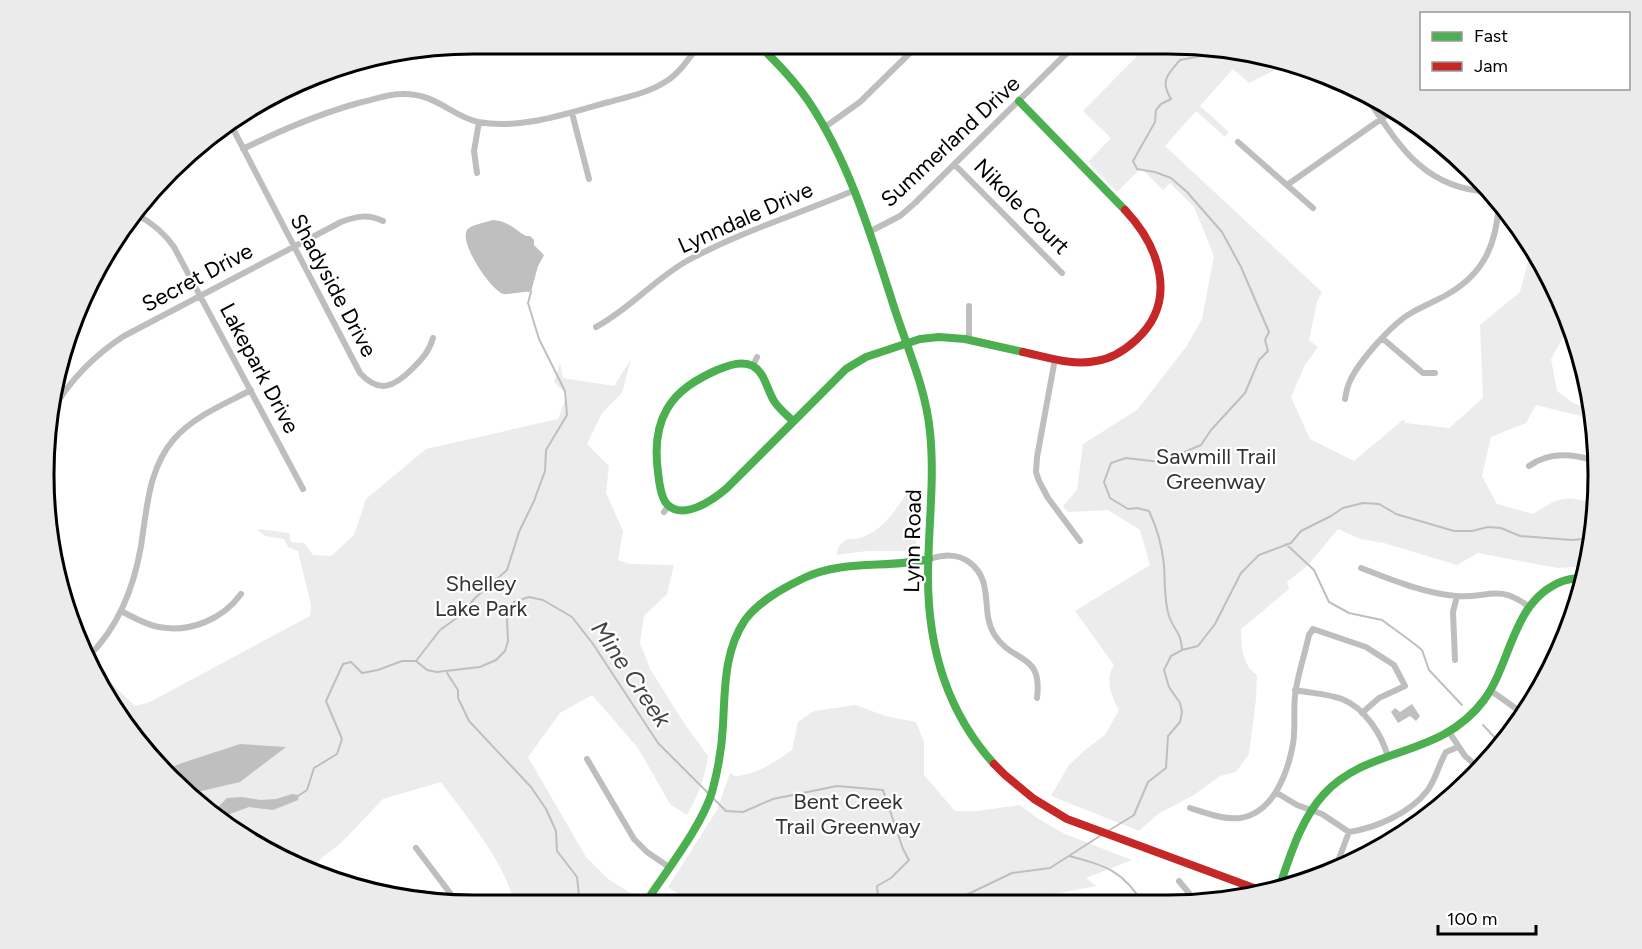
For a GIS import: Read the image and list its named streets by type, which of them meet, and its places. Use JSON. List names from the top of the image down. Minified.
{"streets":{"main road":["Lynn Road"],"street":["Summerland Drive","Nikole Court","Lynndale Drive","Secret Drive","Shadyside Drive","Lakepark Drive"]},"crossings":[["Summerland Drive","Nikole Court"],["Summerland Drive","Lynn Road"],["Lynndale Drive","Lynn Road"],["Secret Drive","Shadyside Drive"],["Secret Drive","Lakepark Drive"]],"water":["Mine Creek"],"parks":["Sawmill Trail Greenway","Shelley Lake Park","Bent Creek Trail Greenway"],"legend":["Fast","Jam"],"scale_bar":"100 m"}
